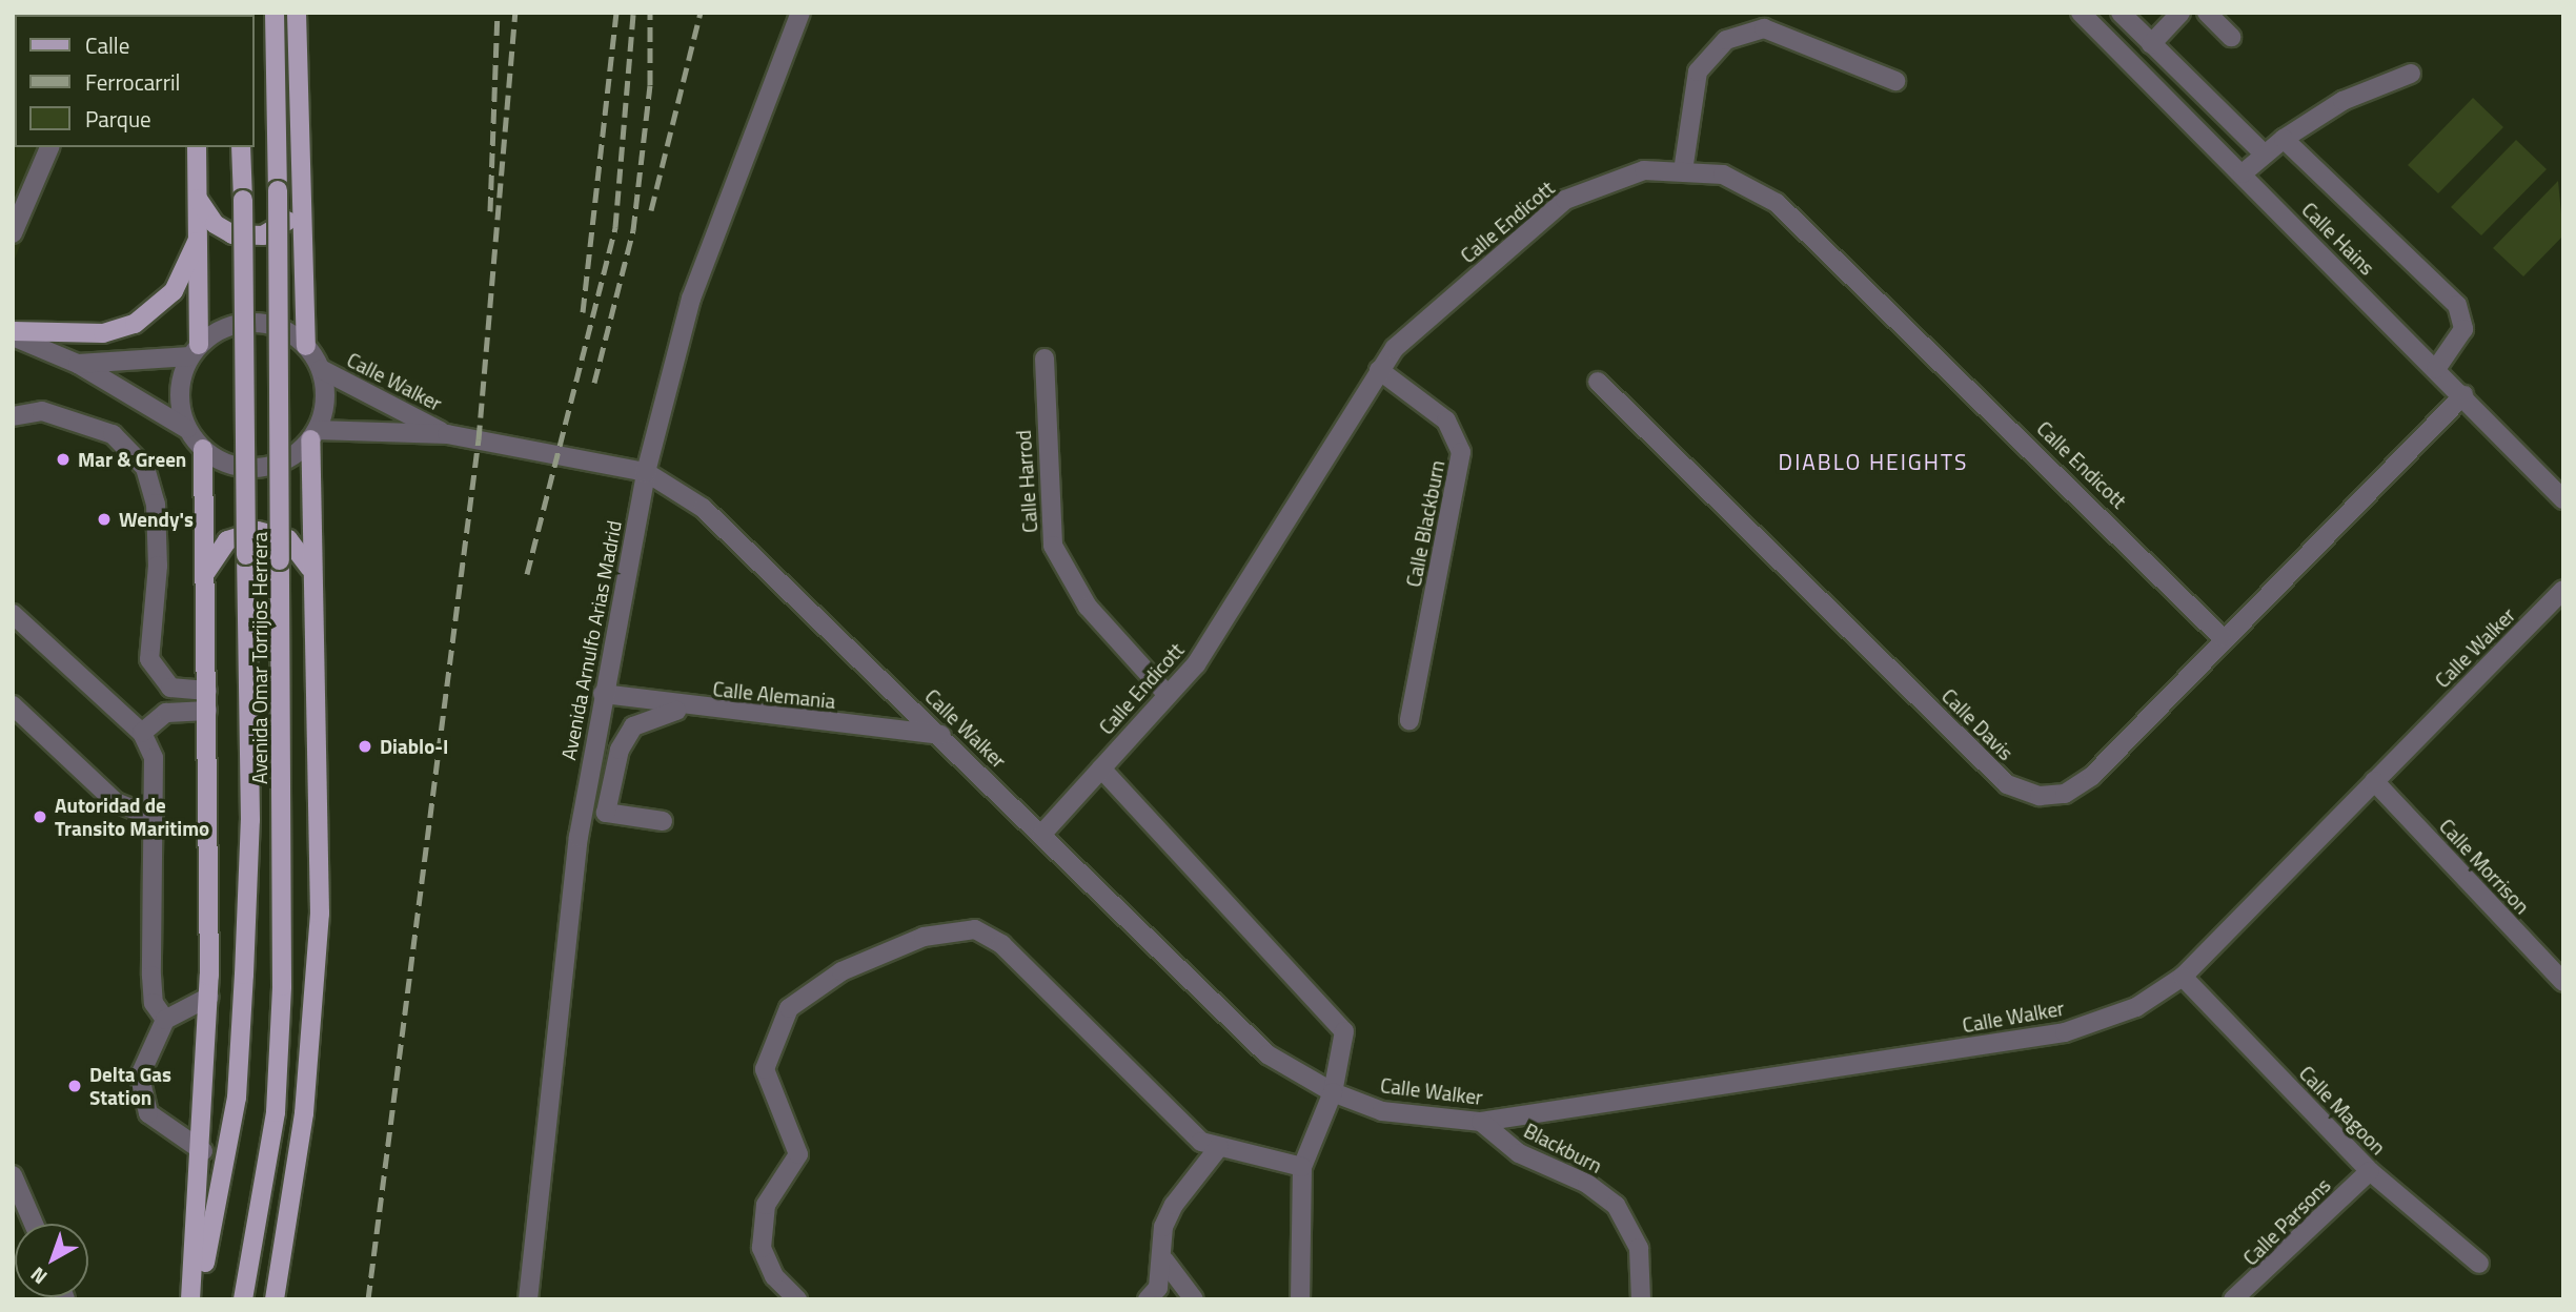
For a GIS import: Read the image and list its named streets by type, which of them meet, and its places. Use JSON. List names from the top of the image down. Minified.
{"streets":{"main road":["Avenida Omar Torrijos Herrera"],"street":["Calle Endicott","Calle Hains","Calle Walker","Calle Harrod","Calle Blackburn","Avenida Arnulfo Arias Madrid","Calle Alemania","Calle Davis","Calle Morrison","Calle Magoon","Blackburn","Calle Parsons"]},"crossings":[["Calle Endicott","Calle Walker"],["Calle Endicott","Calle Harrod"],["Calle Endicott","Calle Blackburn"],["Calle Endicott","Calle Davis"],["Calle Hains","Calle Davis"],["Calle Walker","Avenida Arnulfo Arias Madrid"],["Calle Walker","Calle Alemania"],["Calle Walker","Calle Morrison"],["Calle Walker","Calle Magoon"],["Calle Walker","Blackburn"],["Avenida Arnulfo Arias Madrid","Calle Alemania"],["Calle Magoon","Calle Parsons"]],"districts":["DIABLO HEIGHTS"],"places":["Mar & Green","Wendy's","Diablo-I","Autoridad de Transito Maritimo","Delta Gas Station"],"legend":["Calle","Ferrocarril","Parque"],"north":"bottom left"}
